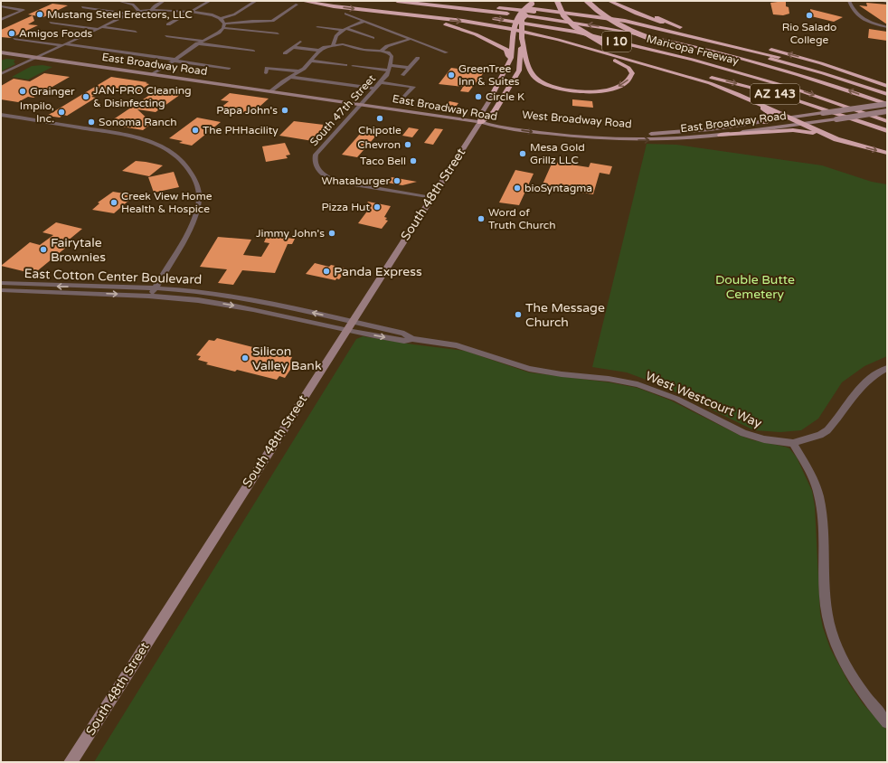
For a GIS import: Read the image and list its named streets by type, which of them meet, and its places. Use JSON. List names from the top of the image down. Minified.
{"streets":{"highway":["I 10","Maricopa Freeway","AZ 143","South 48th Street"],"main road":["East Broadway Road","West Broadway Road"],"street":["South 47th Street","East Cotton Center Boulevard","West Westcourt Way"]},"crossings":[["Maricopa Freeway","West Broadway Road"],["East Broadway Road","South 47th Street"],["East Broadway Road","West Broadway Road"],["East Broadway Road","South 48th Street"],["South 47th Street","South 48th Street"],["West Broadway Road","South 48th Street"],["South 48th Street","East Cotton Center Boulevard"],["South 48th Street","West Westcourt Way"],["East Cotton Center Boulevard","West Westcourt Way"]],"parks":["Double Butte Cemetery"],"places":["Mustang Steel Erectors, LLC","Rio Salado College","Amigos Foods","GreenTree Inn & Suites","Grainger","JAN-PRO Cleaning & Disinfecting","Circle K","Papa John's","Impilo, Inc.","Chipotle","Sonoma Ranch","The PHHacility","Chevron","Mesa Gold Grillz LLC","Taco Bell","Whataburger","bioSyntagma","Creek View Home Health & Hospice","Pizza Hut","Word of Truth Church","Jimmy John's","Fairytale Brownies","Panda Express","The Message Church","Silicon Valley Bank"]}
